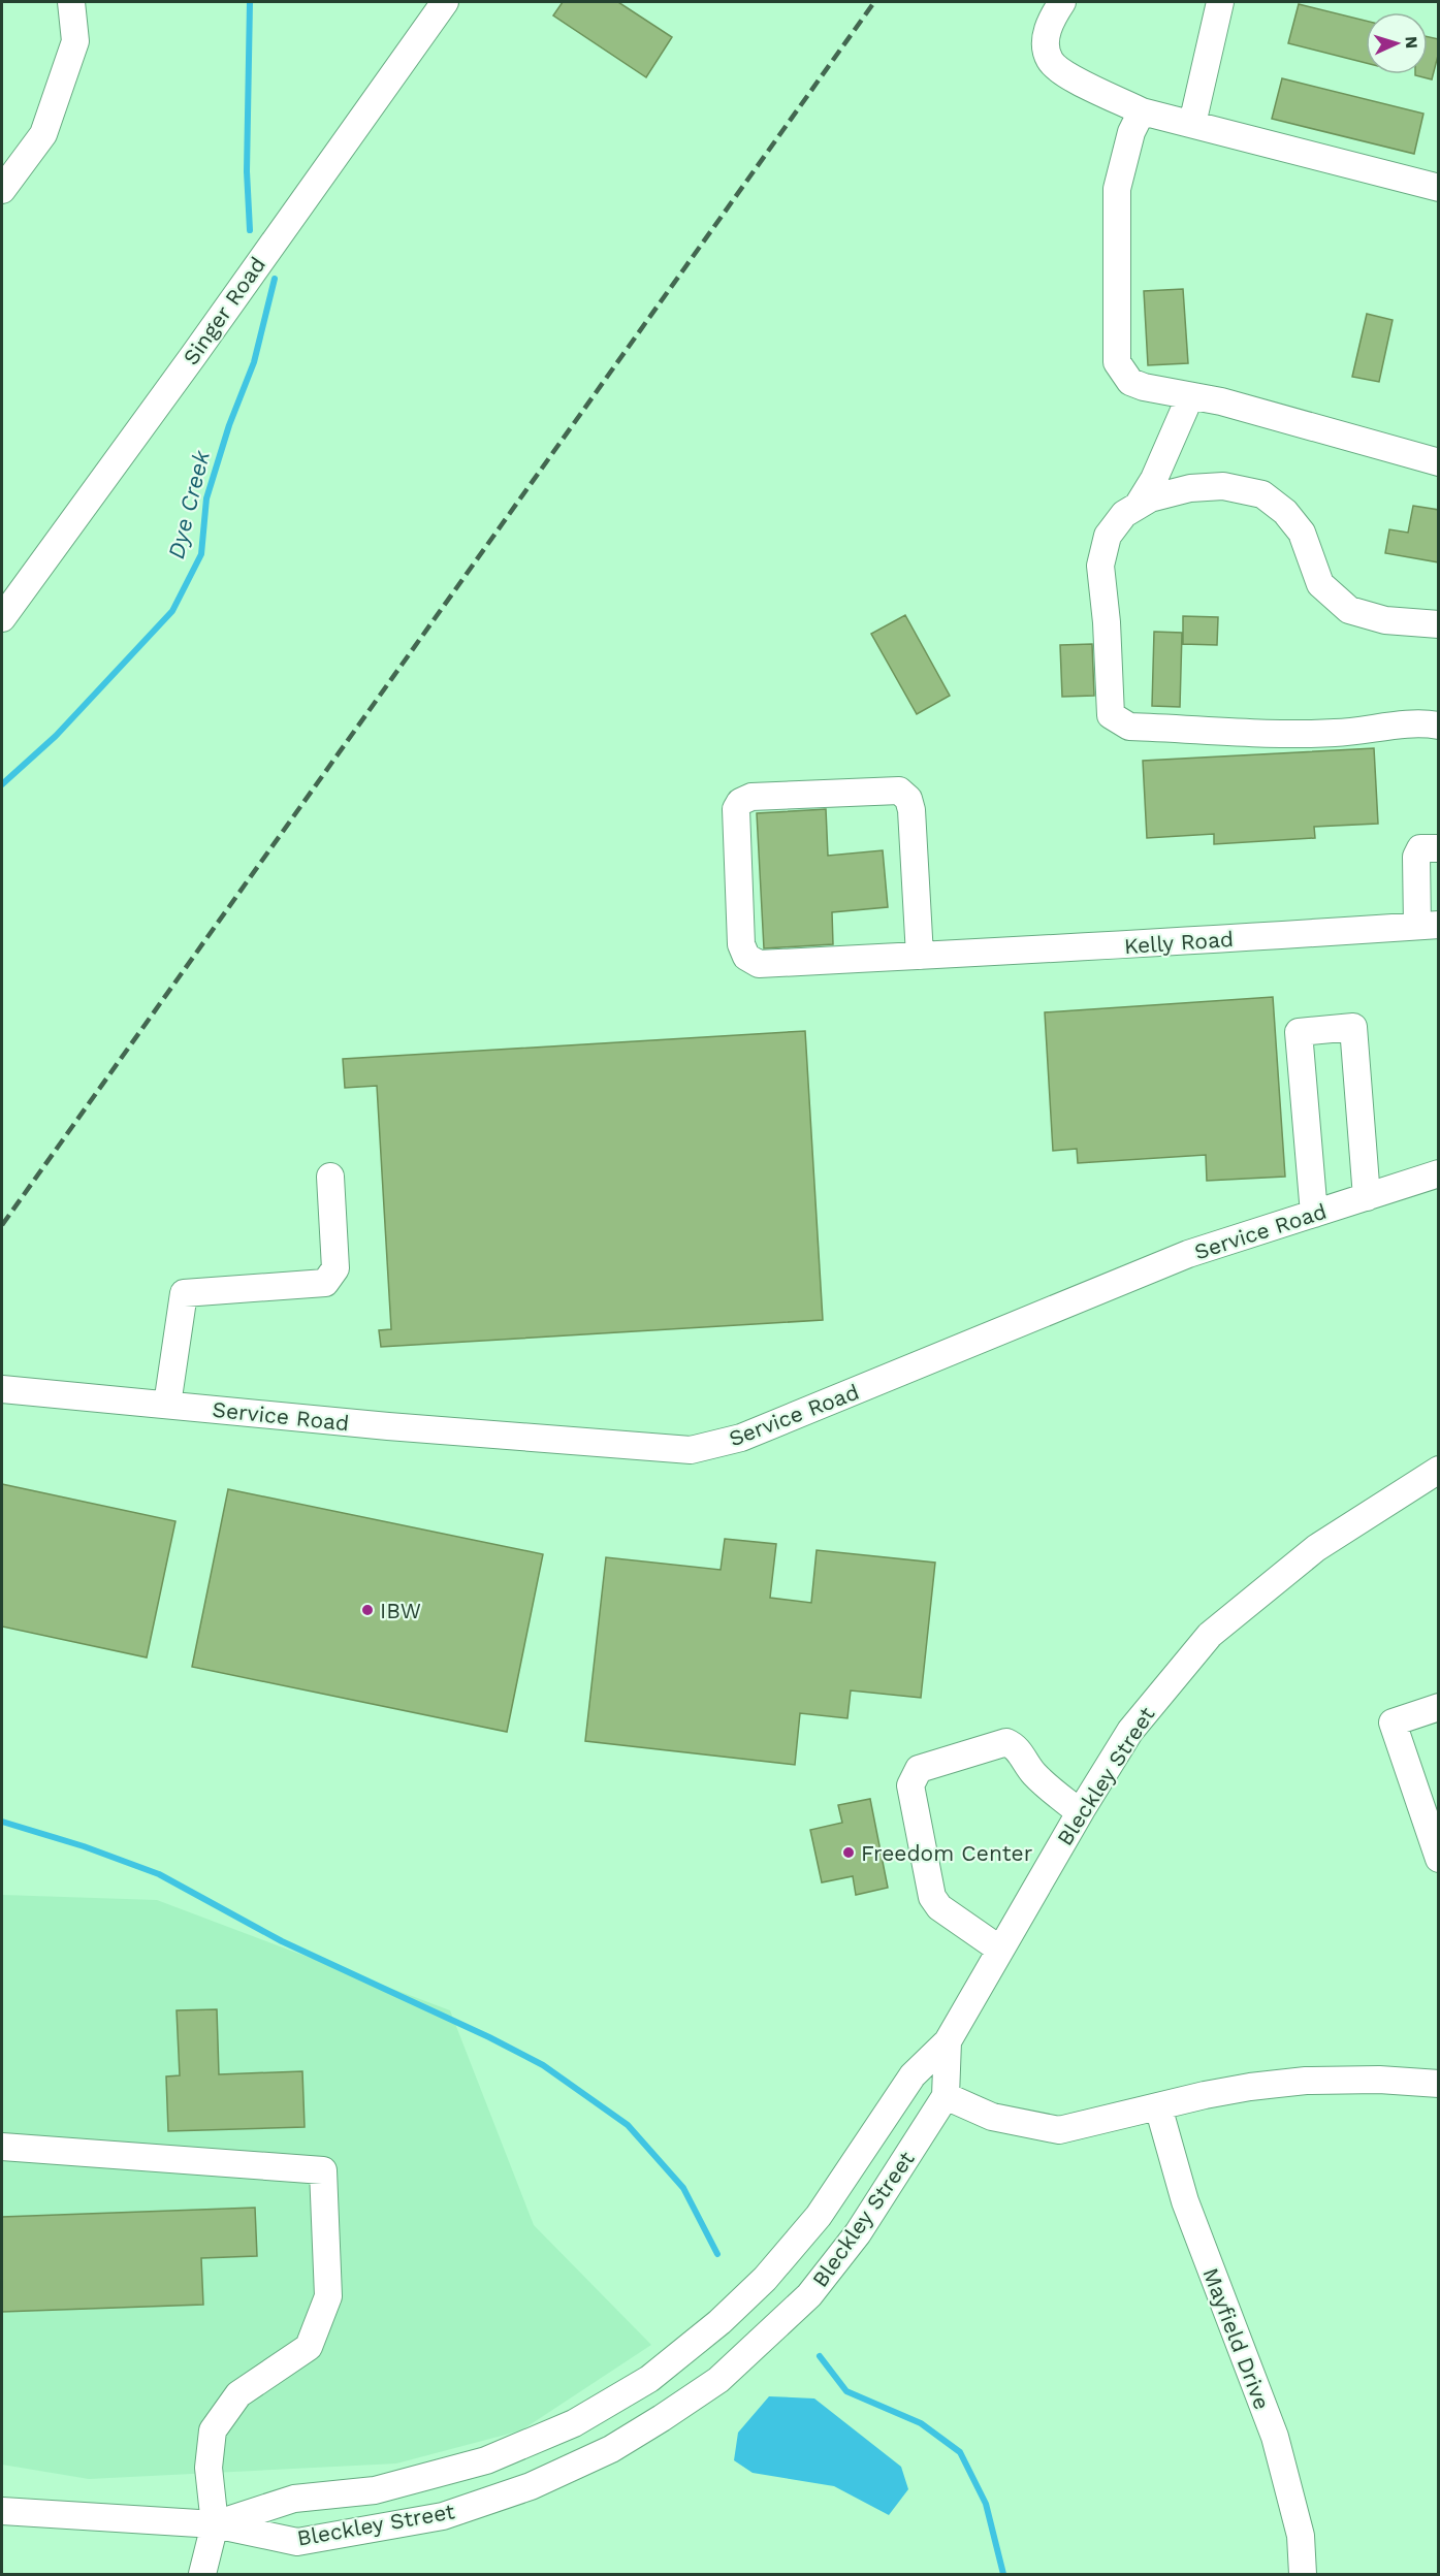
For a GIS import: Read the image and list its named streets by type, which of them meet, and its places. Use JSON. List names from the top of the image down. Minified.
{"streets":{"street":["Singer Road","Kelly Road","Service Road","Bleckley Street","Mayfield Drive"]},"water":["Dye Creek"],"places":["IBW","Freedom Center"],"north":"right"}
